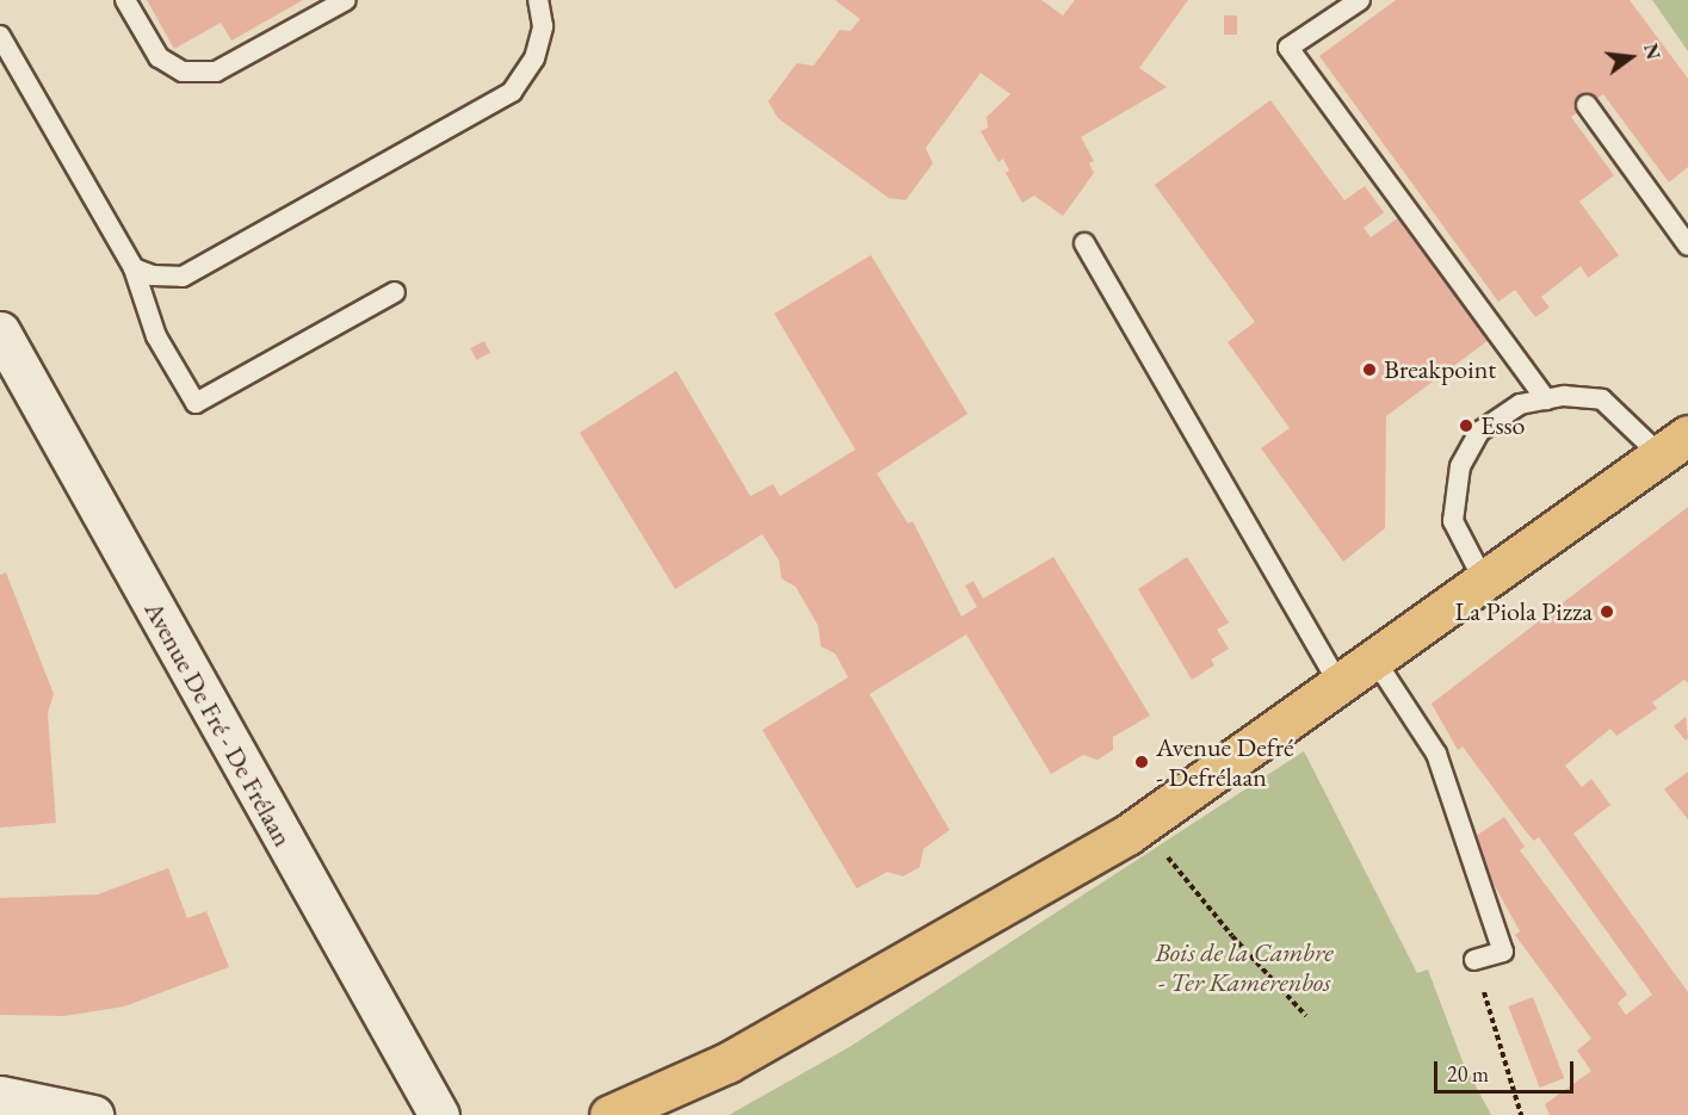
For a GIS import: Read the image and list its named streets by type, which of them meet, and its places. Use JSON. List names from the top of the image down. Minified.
{"streets":{"main road":["Avenue De Fré - De Frélaan"]},"parks":["Bois de la Cambre - Ter Kamerenbos"],"places":["Breakpoint","Esso","La Piola Pizza","Avenue Defré - Defrélaan"],"scale_bar":"20 m","north":"right"}
